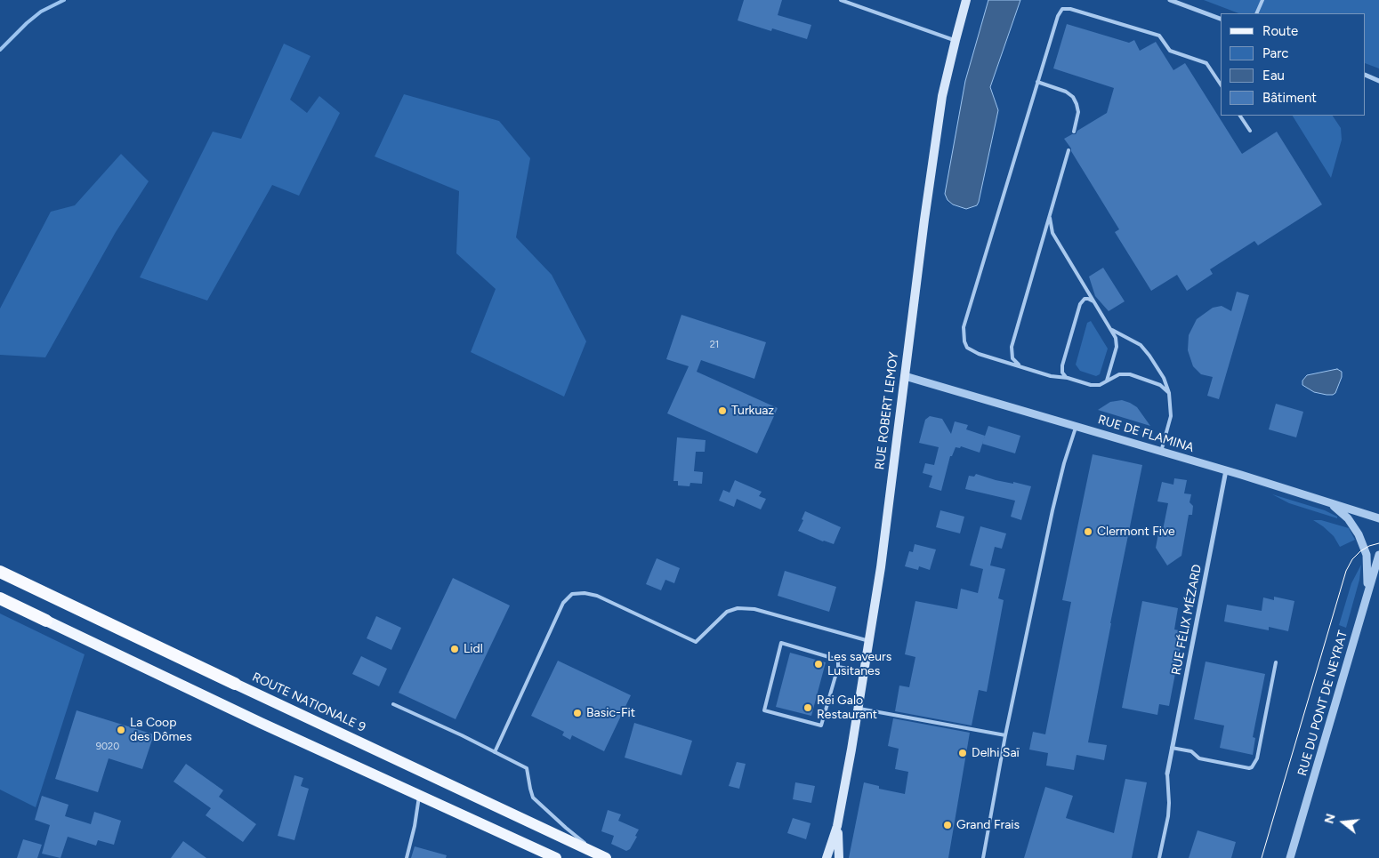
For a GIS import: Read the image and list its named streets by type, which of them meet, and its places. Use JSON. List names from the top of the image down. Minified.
{"streets":{"highway":["ROUTE NATIONALE 9"],"main road":["RUE ROBERT LEMOY"],"street":["RUE DE FLAMINA","RUE FÉLIX MÉZARD","RUE DU PONT DE NEYRAT"]},"crossings":[["RUE ROBERT LEMOY","RUE DE FLAMINA"],["RUE DE FLAMINA","RUE FÉLIX MÉZARD"]],"places":["Turkuaz","Clermont Five","Lidl","Les saveurs Lusitanes","Rei Galo Restaurant","Basic-Fit","La Coop des Dômes","Delhi Saï","Grand Frais"],"house_numbers":["21","9020"],"legend":["Route","Parc","Eau","Bâtiment"],"north":"left"}
